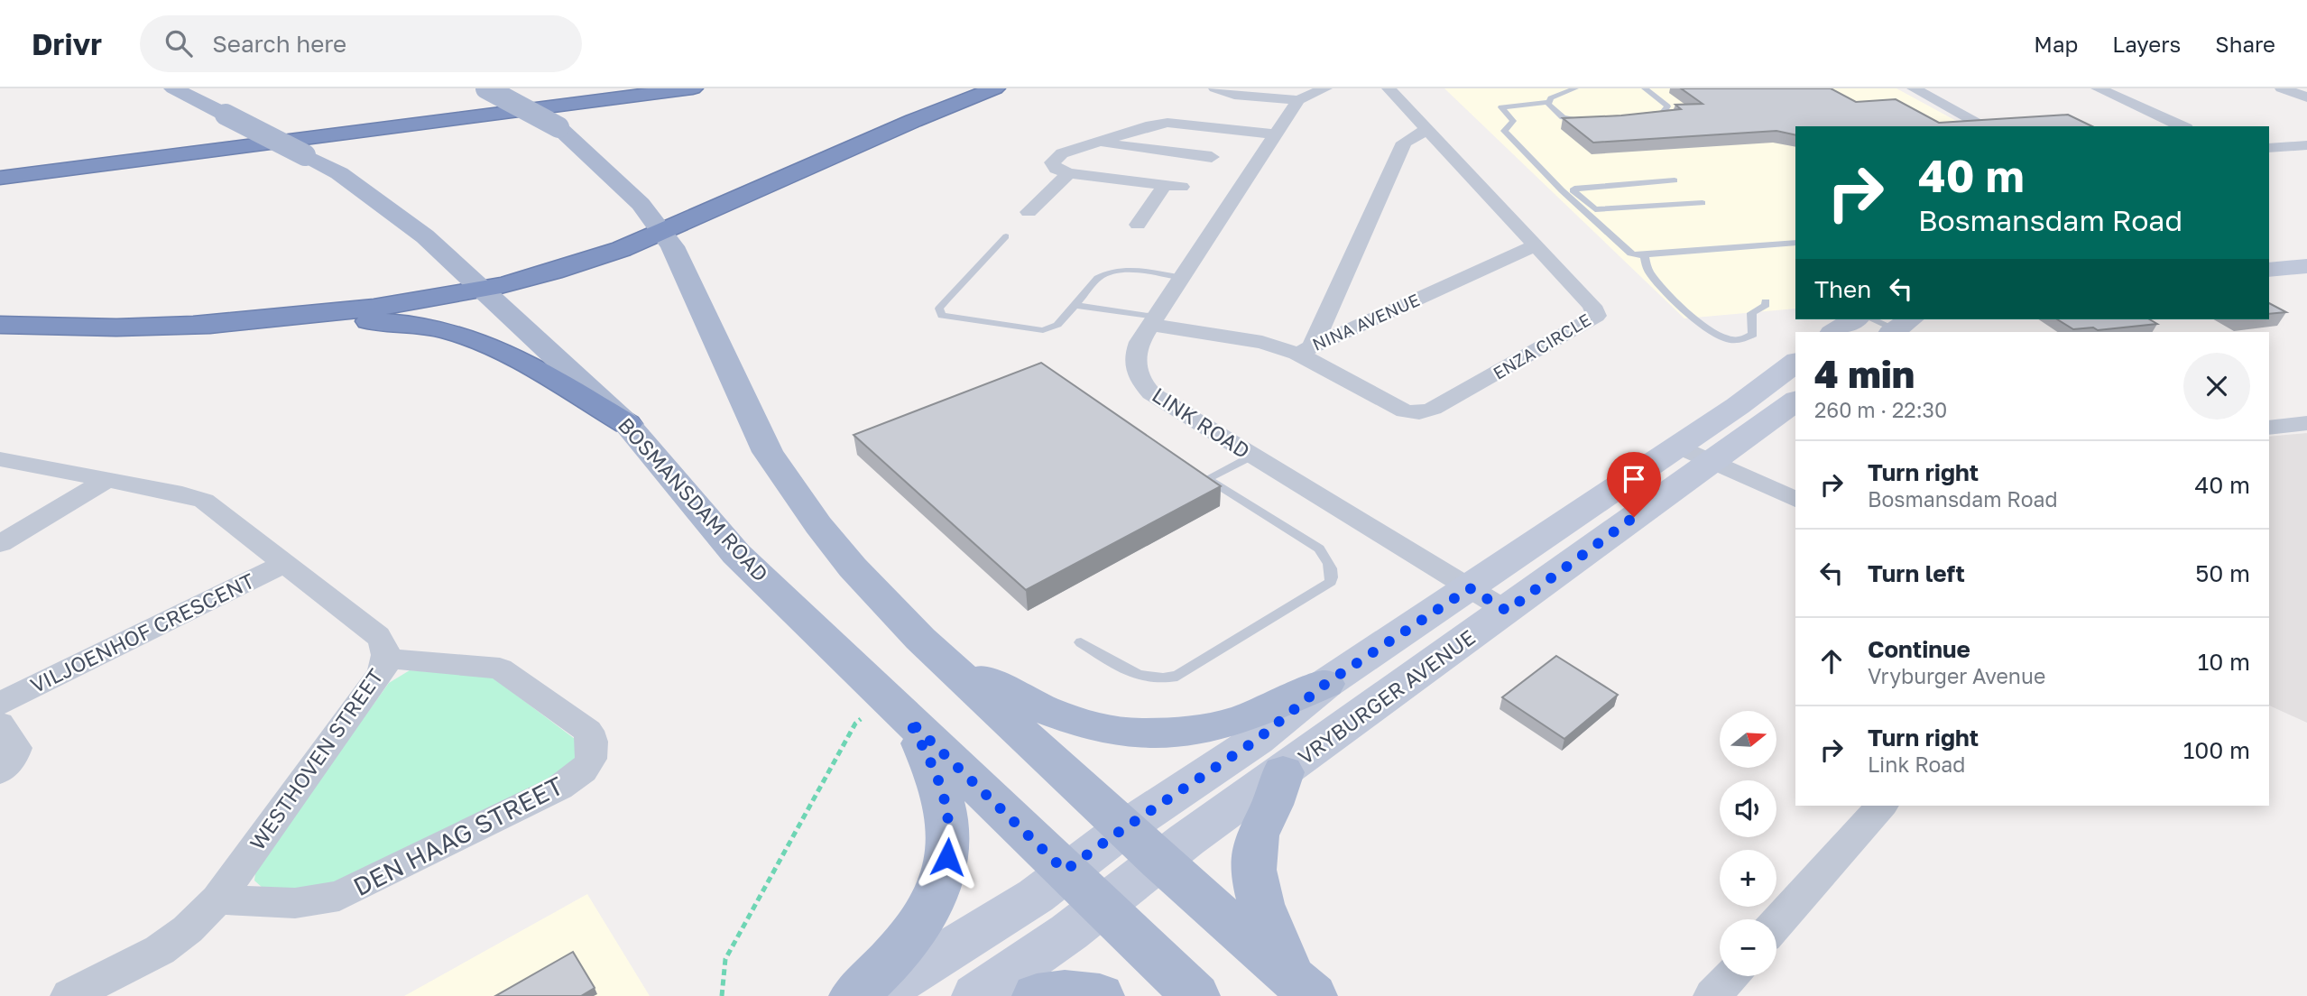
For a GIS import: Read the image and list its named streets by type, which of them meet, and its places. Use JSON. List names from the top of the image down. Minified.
{"streets":{"main road":["BOSMANSDAM ROAD"],"street":["NINA AVENUE","ENZA CIRCLE","LINK ROAD","VILJOENHOF CRESCENT","VRYBURGER AVENUE","WESTHOVEN STREET","DEN HAAG STREET"]},"crossings":[["NINA AVENUE","ENZA CIRCLE"],["NINA AVENUE","LINK ROAD"],["LINK ROAD","VRYBURGER AVENUE"],["BOSMANSDAM ROAD","VRYBURGER AVENUE"],["VILJOENHOF CRESCENT","WESTHOVEN STREET"],["WESTHOVEN STREET","DEN HAAG STREET"]],"north":"right","page":{"header":"Drivr","search":"Search here","nav":["Map","Layers","Share"],"turn":["40 m","Bosmansdam Road"],"then":"Then","heading":["4 min","260 m · 22:30"],"list":[{"name":"Turn right","note":"Bosmansdam Road","value":"40 m"},{"name":"Turn left","value":"50 m"},{"name":"Continue","note":"Vryburger Avenue","value":"10 m"},{"name":"Turn right","note":"Link Road","value":"100 m"}],"map_buttons":["+","−"]}}
